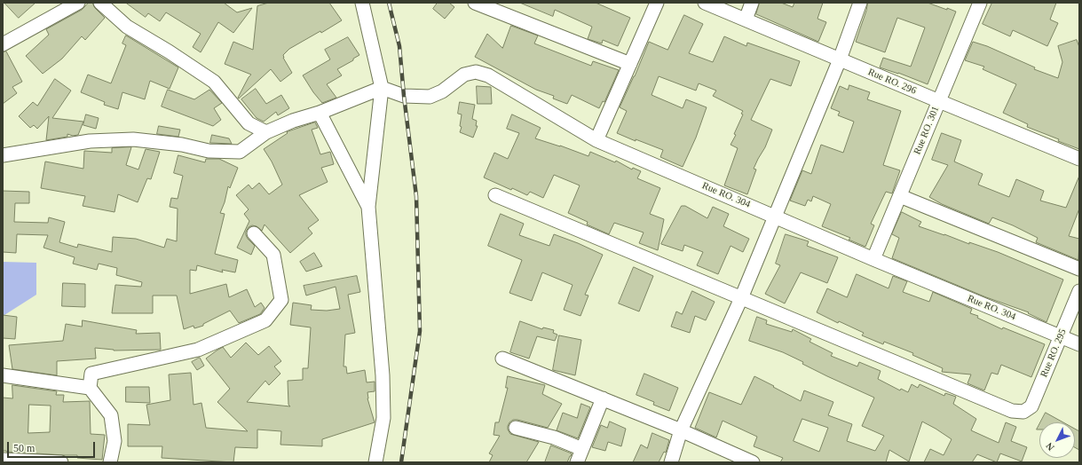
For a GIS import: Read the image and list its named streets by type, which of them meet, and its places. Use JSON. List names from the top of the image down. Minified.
{"streets":{"street":["Rue RO. 296","Rue RO. 301","Rue RO. 304","Rue RO. 295"]},"crossings":[["Rue RO. 296","Rue RO. 301"],["Rue RO. 301","Rue RO. 304"],["Rue RO. 304","Rue RO. 295"]],"scale_bar":"50 m","north":"bottom left"}
